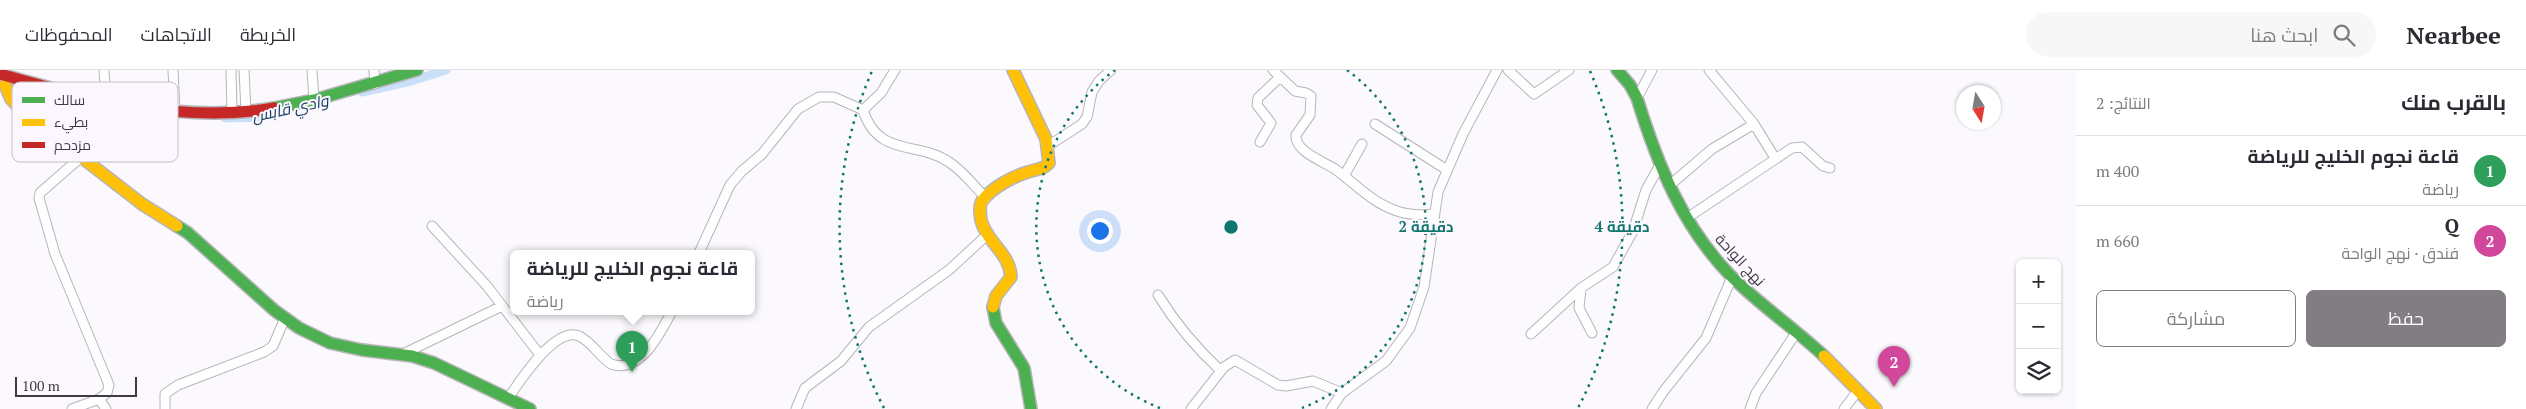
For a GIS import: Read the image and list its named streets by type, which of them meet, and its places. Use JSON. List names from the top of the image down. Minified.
{"streets":{"street":["نهج الواحة"]},"water":["وادي قابس"],"legend":["سالك","بطيء","مزدحم"],"scale_bar":"100 m","north":"bottom","page":{"header":"Nearbee","search":"ابحث هنا","nav":["الخريطة","الاتجاهات","المحفوظات"],"heading":["بالقرب منك","النتائج: 2"],"list":[{"mark":"1","name":"قاعة نجوم الخليج للرياضة","note":"رياضة","value":"400 m"},{"mark":"2","name":"Q","note":"فندق · نهج الواحة","value":"660 m"}],"popup":["قاعة نجوم الخليج للرياضة","رياضة"],"map_buttons":["+","−"],"buttons":["حفظ","مشاركة"],"pins":["1","2"],"scale":"100 m"},"rings":["2 دقيقة","4 دقيقة"]}
